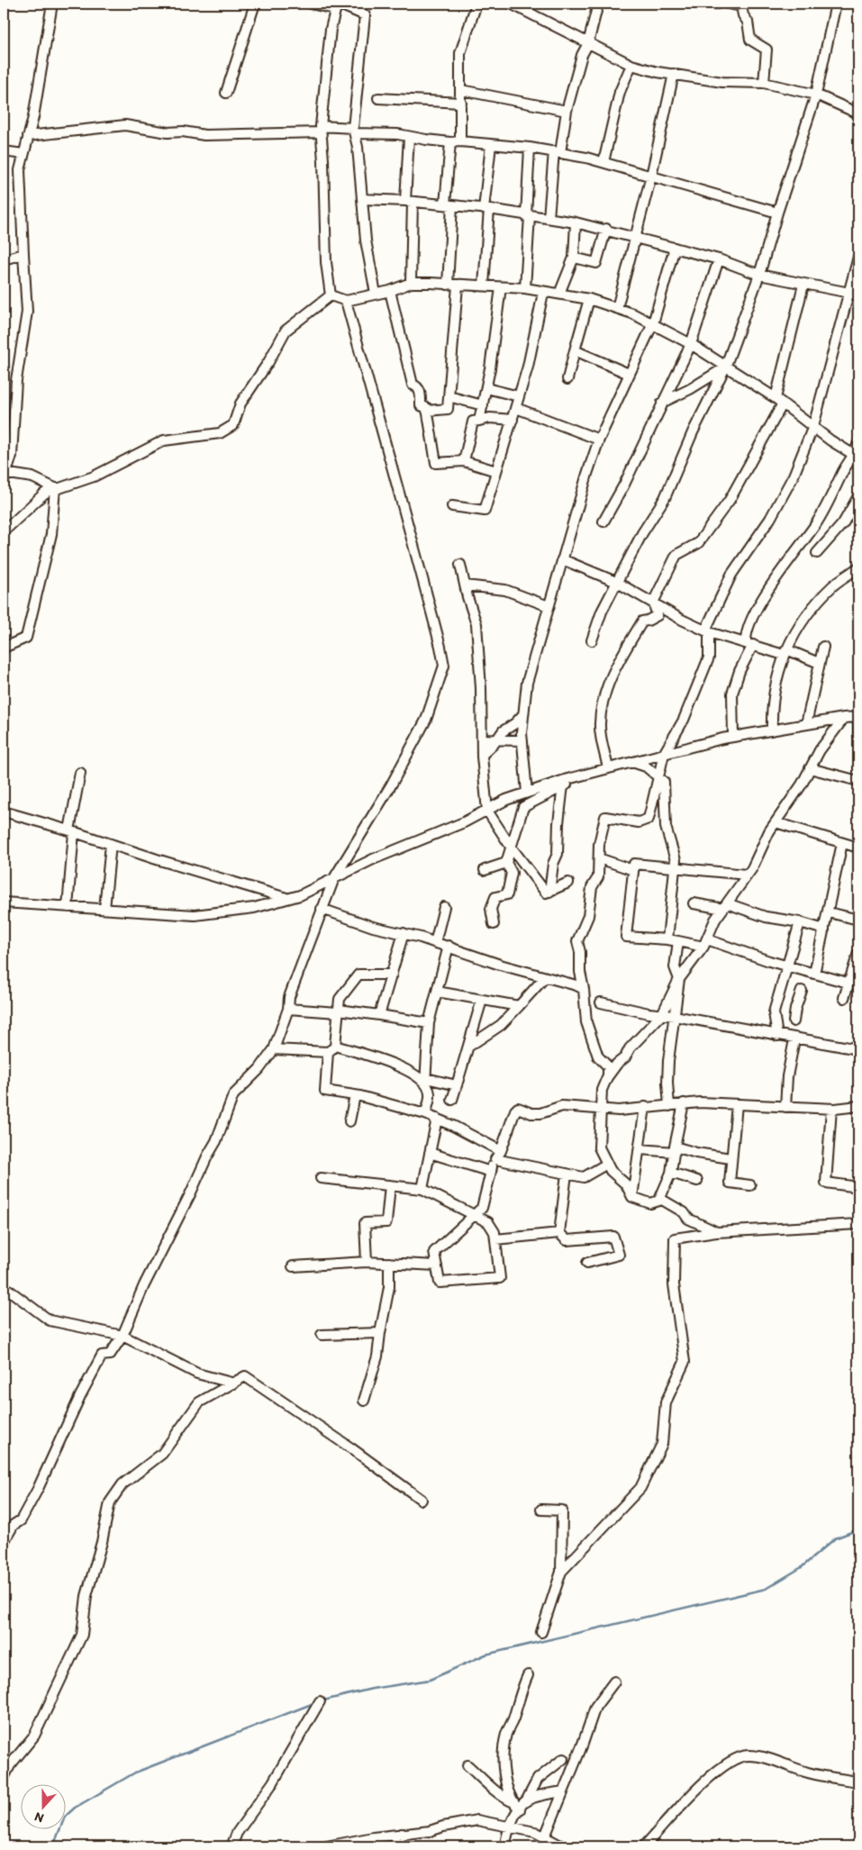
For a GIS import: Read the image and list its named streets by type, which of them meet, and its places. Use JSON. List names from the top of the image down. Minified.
{"north":"bottom"}
